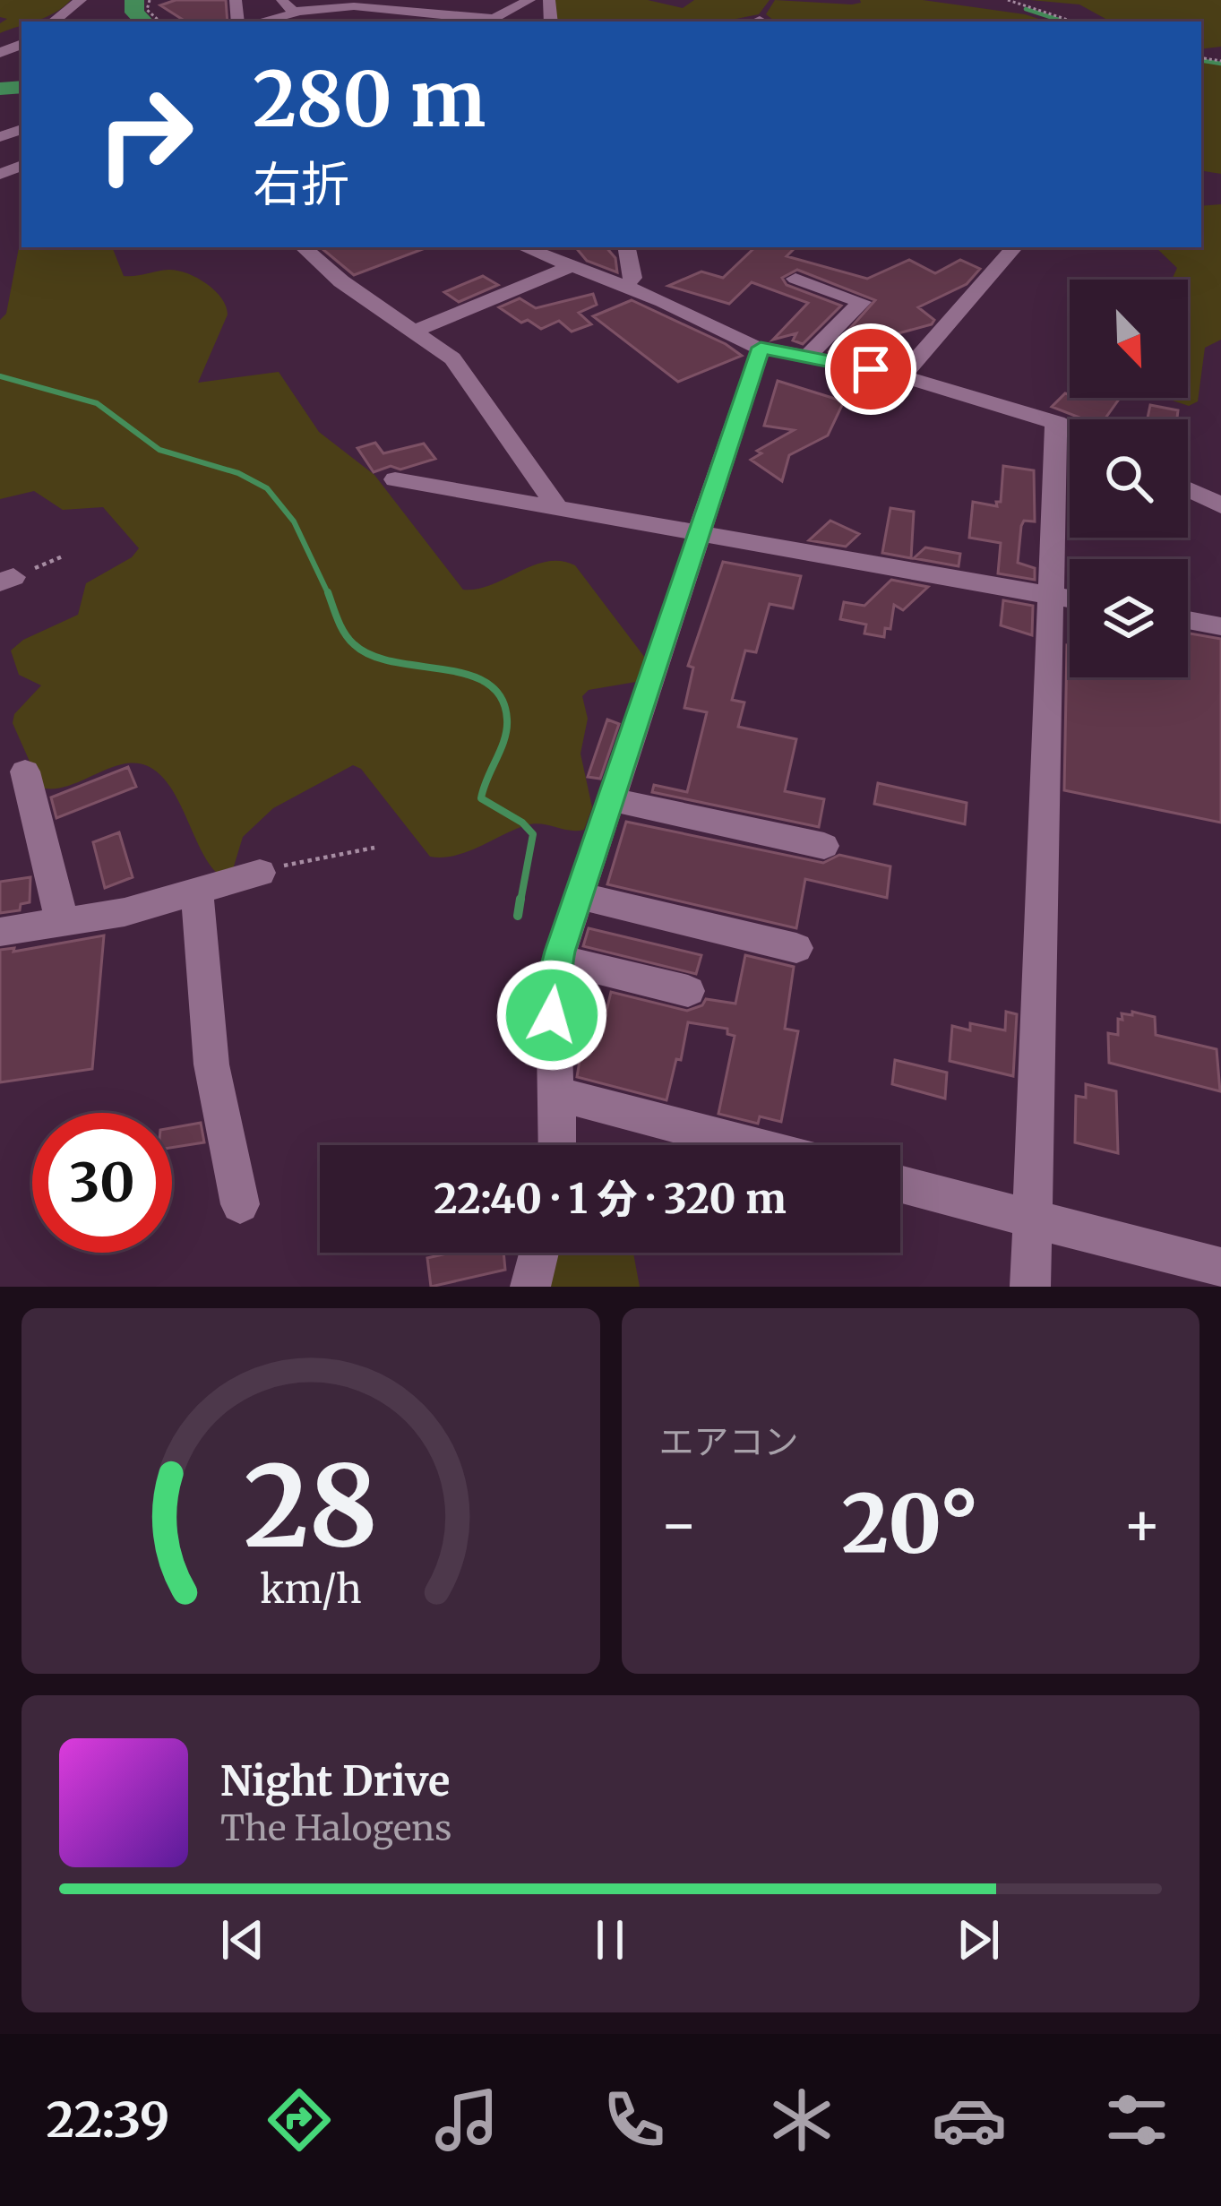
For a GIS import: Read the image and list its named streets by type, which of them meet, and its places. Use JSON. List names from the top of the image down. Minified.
{"north":"bottom right","page":{"turn":["280 m","右折"],"limit":"30","trip":"22:40 · 1 分 · 320 m","tile":"エアコン","heat":["−","20°","+"],"song":["Night Drive","The Halogens"],"tabs":"22:39","gauge":["28","km/h"]}}
